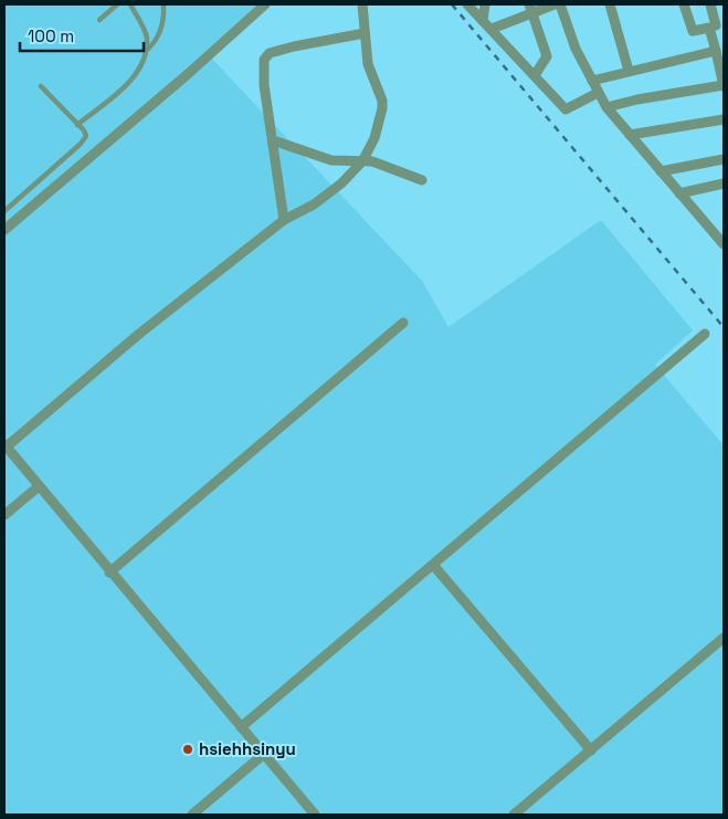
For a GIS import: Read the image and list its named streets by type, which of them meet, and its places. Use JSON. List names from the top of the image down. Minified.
{"places":["hsiehhsinyu"],"scale_bar":"100 m"}
